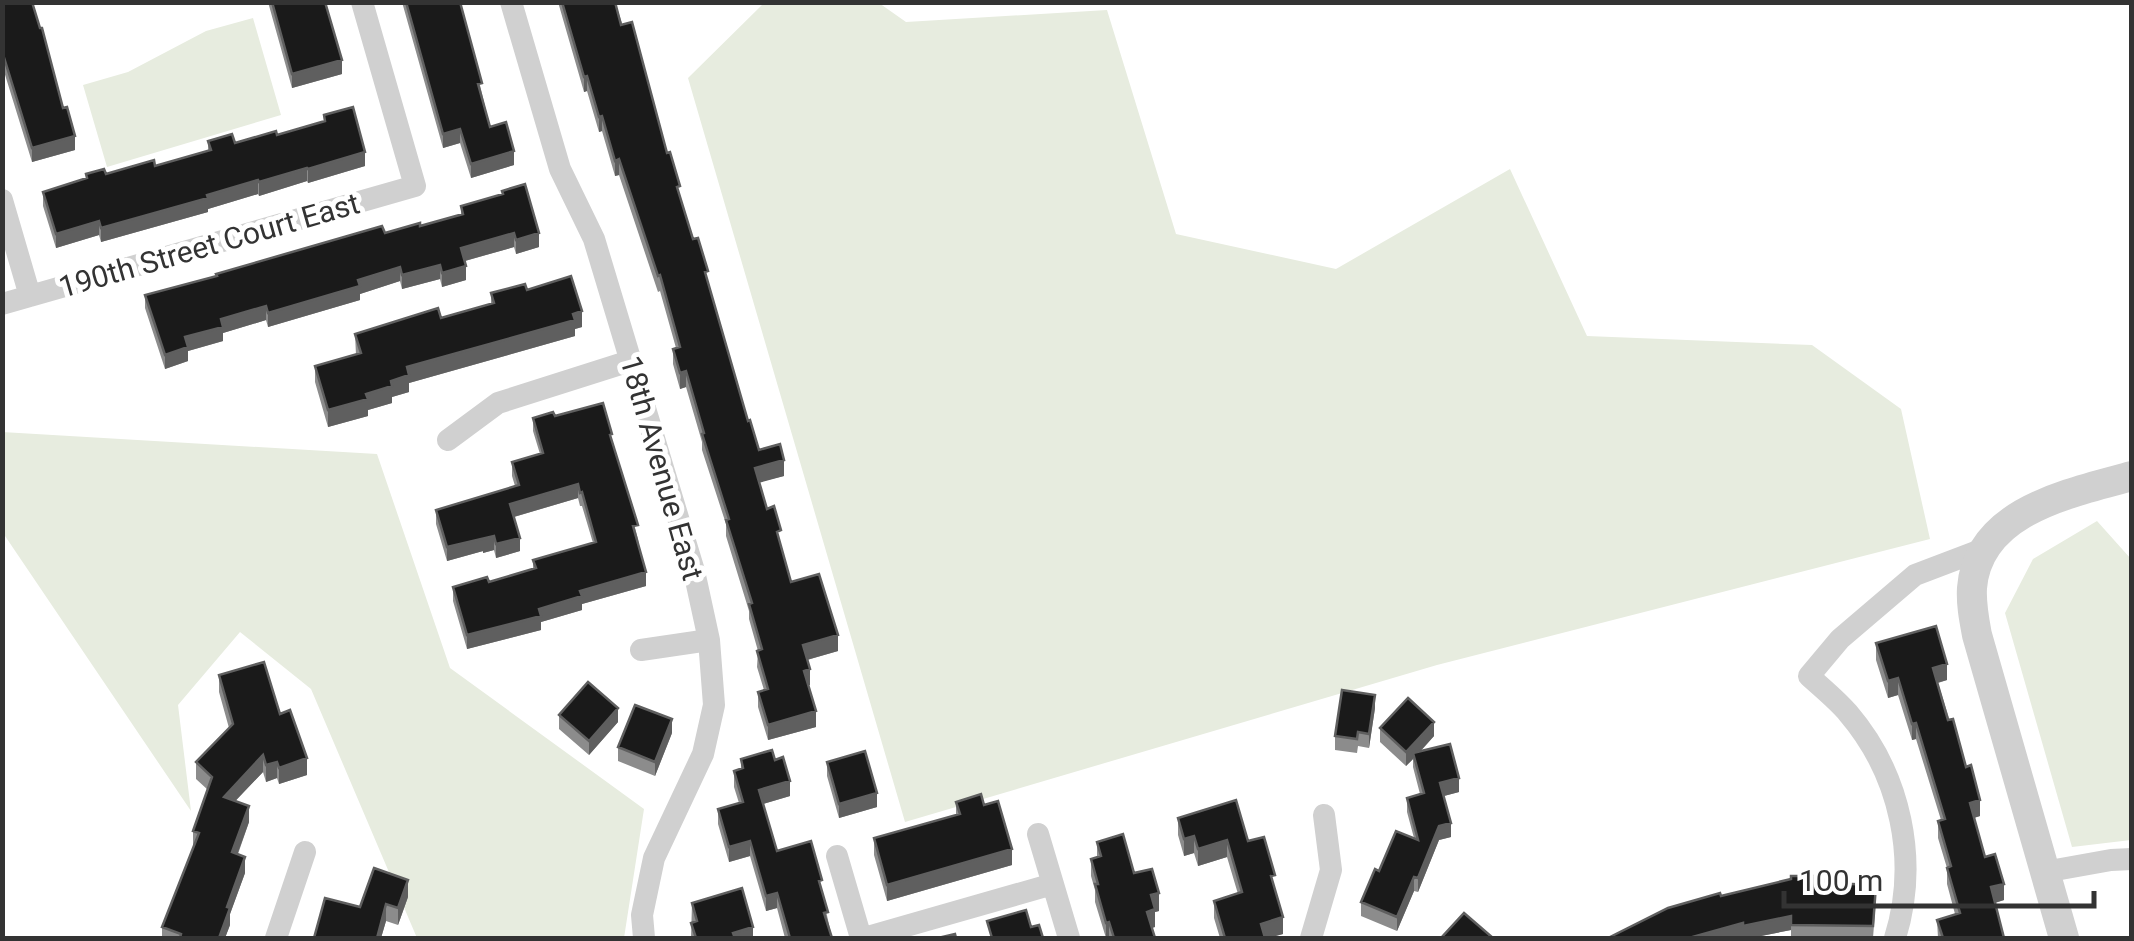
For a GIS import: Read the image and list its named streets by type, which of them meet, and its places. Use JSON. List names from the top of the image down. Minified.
{"streets":{"street":["190th Street Court East","18th Avenue East"]},"scale_bar":"100 m"}
